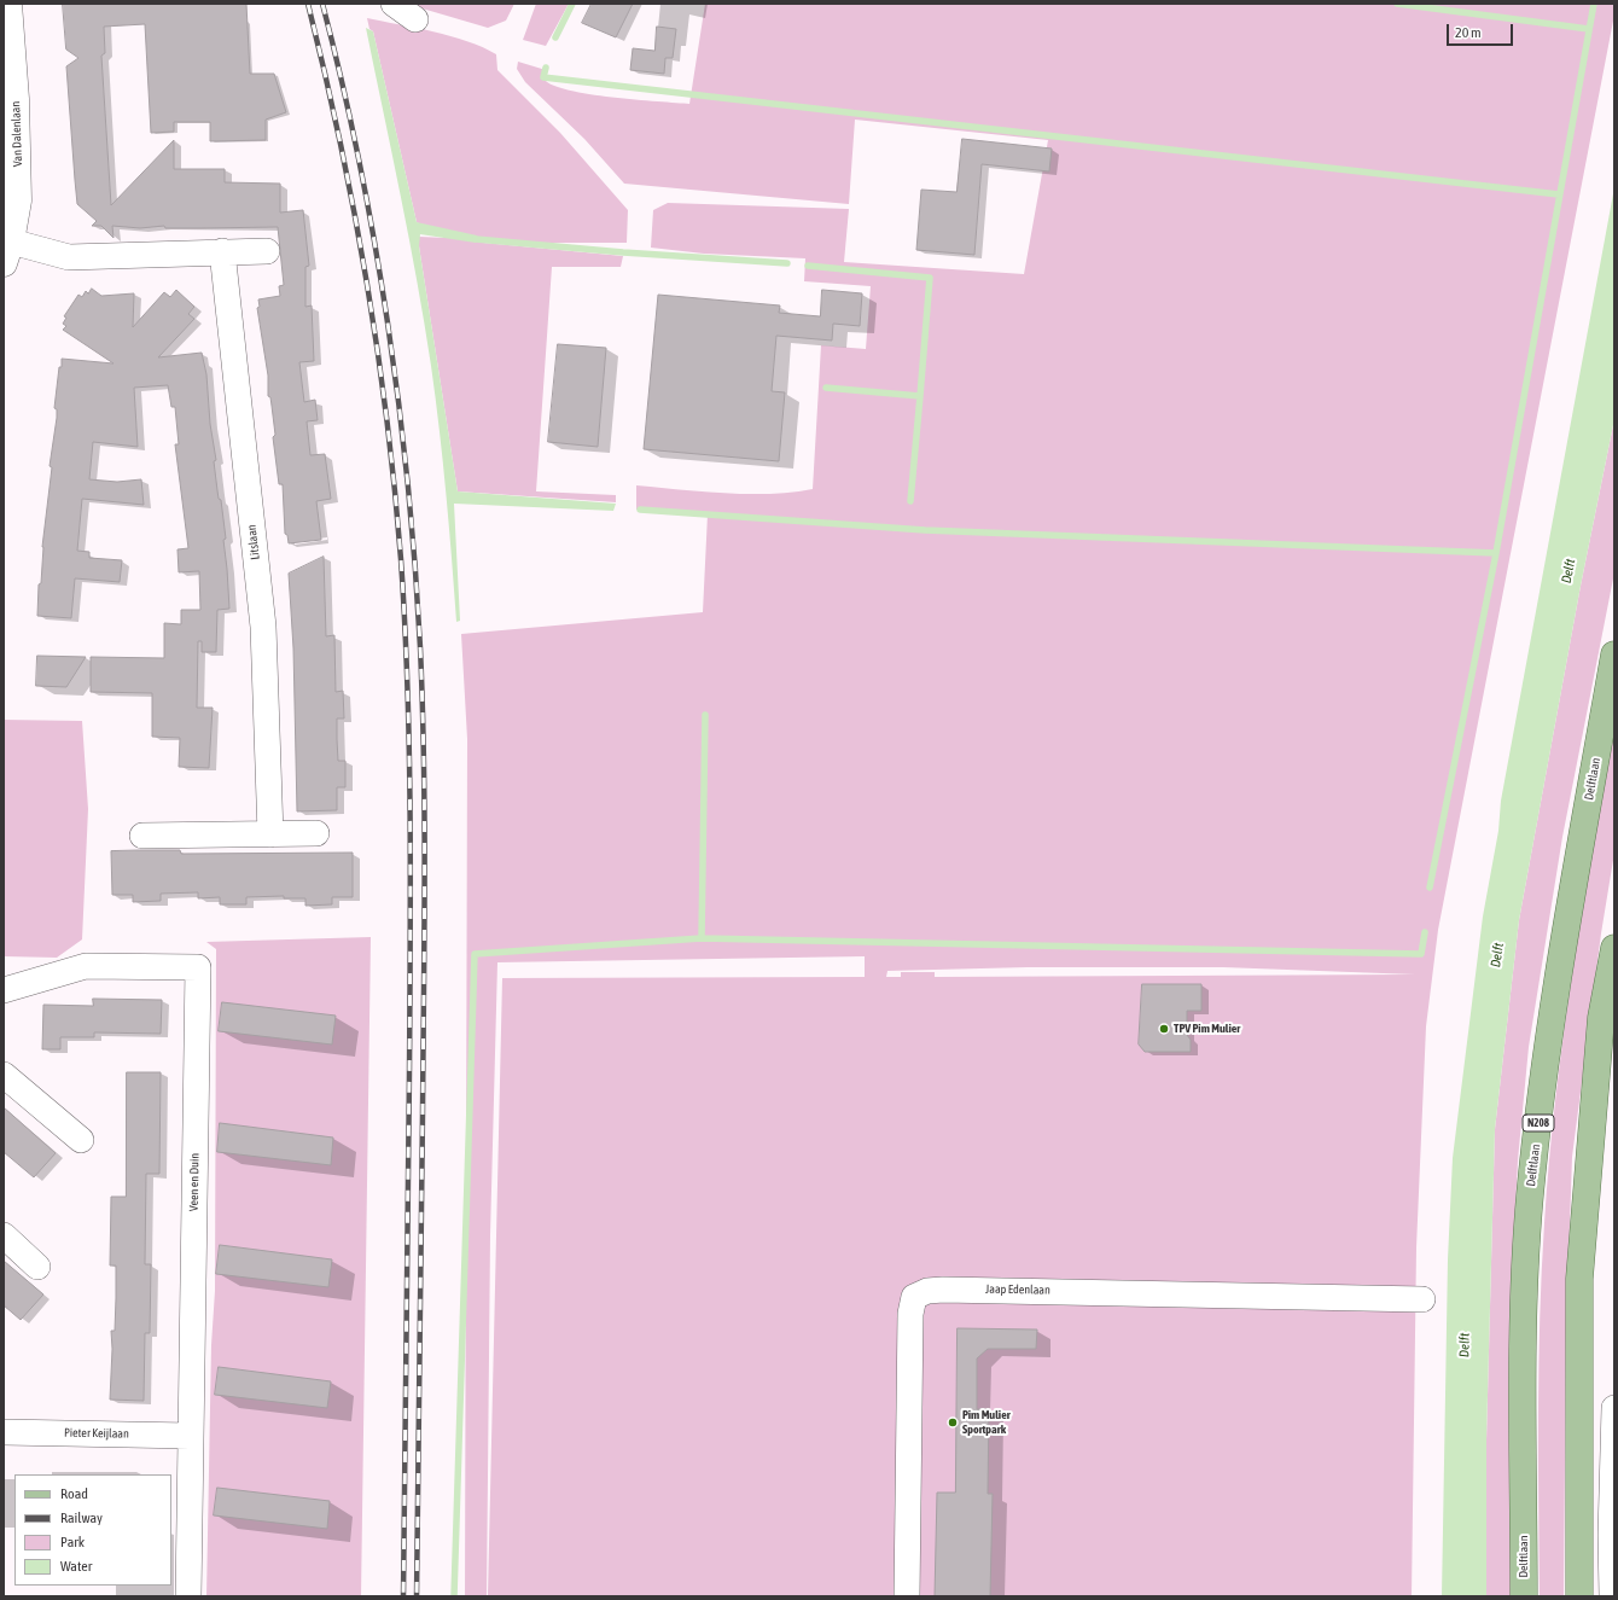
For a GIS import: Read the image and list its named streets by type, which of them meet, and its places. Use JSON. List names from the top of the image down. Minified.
{"streets":{"main road":["Delftlaan","N208"],"street":["Van Dalenlaan","Litslaan","Veen en Duin","Jaap Edenlaan","Pieter Keijlaan"]},"crossings":[["Veen en Duin","Pieter Keijlaan"]],"water":["Delft"],"places":["TPV Pim Mulier","Pim Mulier Sportpark"],"legend":["Road","Railway","Park","Water"],"scale_bar":"20 m"}
